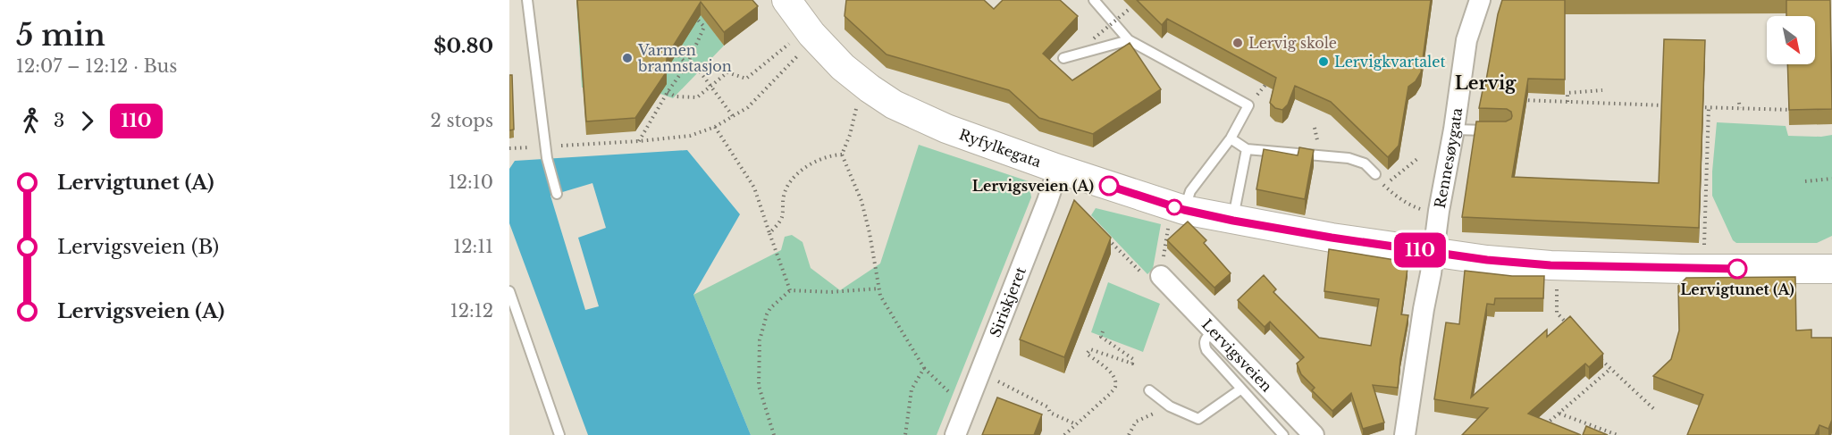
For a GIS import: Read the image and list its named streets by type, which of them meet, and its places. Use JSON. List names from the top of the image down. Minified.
{"streets":{"street":["Ryfylkegata","Rennesøygata","Siriskjeret","Lervigsveien"]},"crossings":[["Ryfylkegata","Rennesøygata"],["Ryfylkegata","Siriskjeret"]],"districts":["Lervig"],"places":["Lervig skole","Varmen brannstasjon","Lervigkvartalet","Lervigsveien (A)","Lervigtunet (A)"],"lines":["bus line 110"],"north":"bottom right","page":{"heading":["5 min","12:07 – 12:12 · Bus","$0.80"],"on_map":"110","legs":["3","110","2 stops"],"list":[{"name":"Lervigtunet (A)","value":"12:10"},{"name":"Lervigsveien (B)","value":"12:11"},{"name":"Lervigsveien (A)","value":"12:12"}]}}
